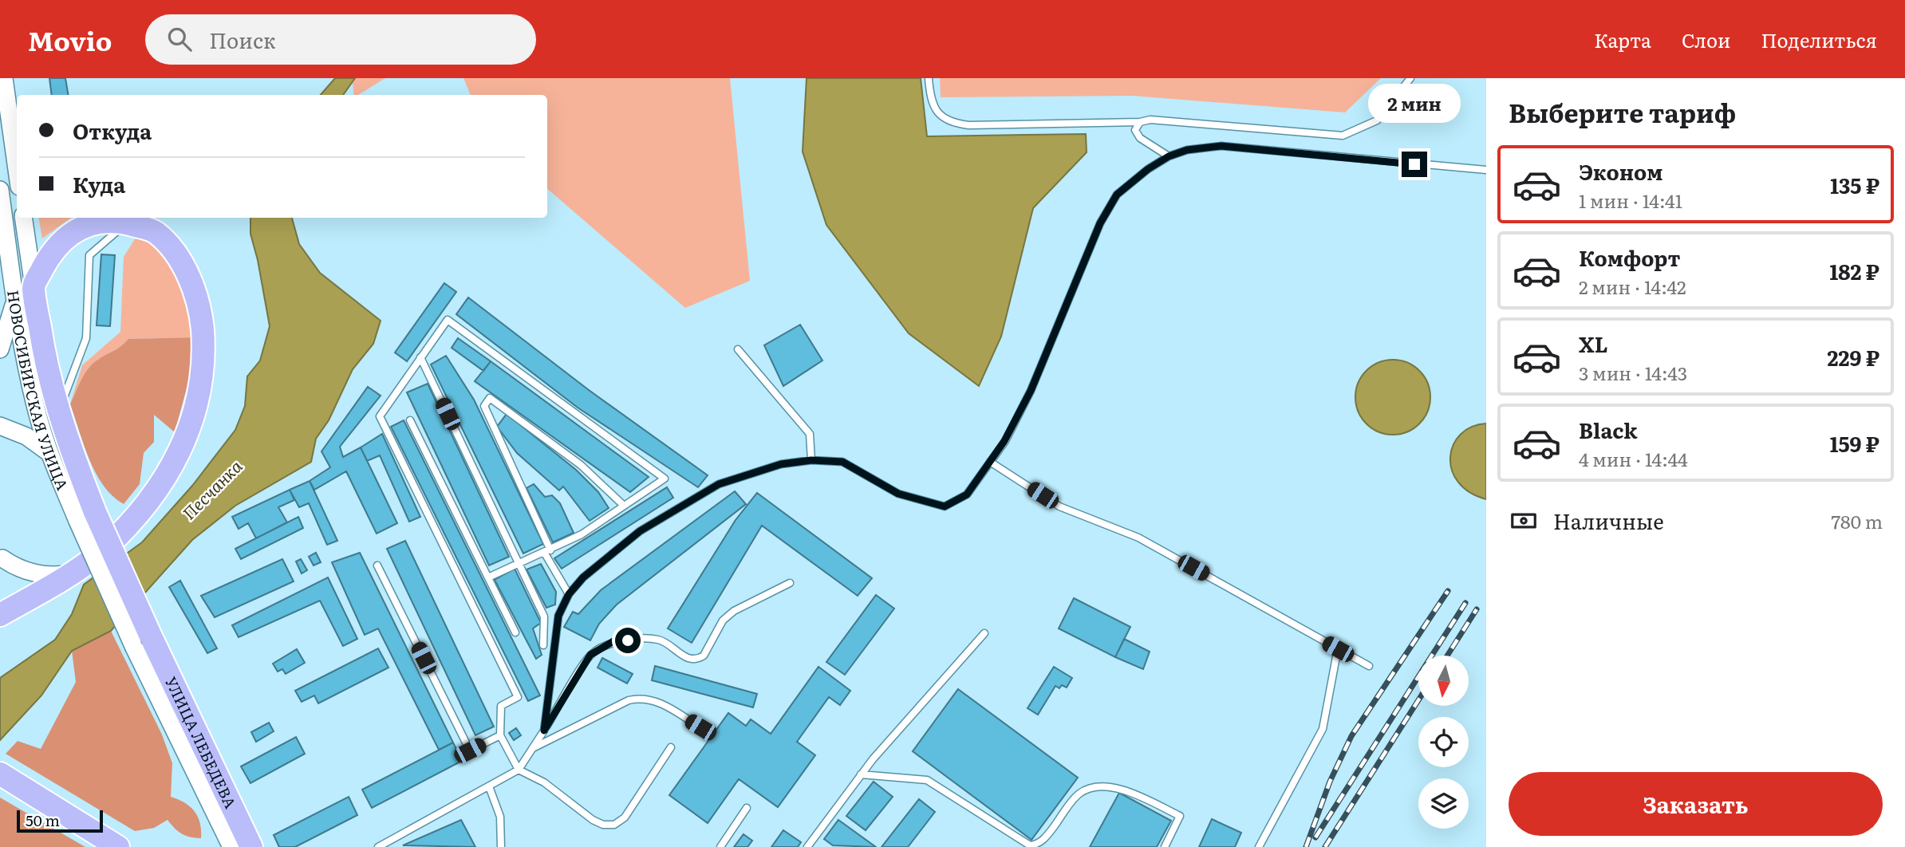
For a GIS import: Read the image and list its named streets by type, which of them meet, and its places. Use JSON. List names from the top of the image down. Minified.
{"streets":{"highway":["НОВОСИБИРСКАЯ УЛИЦА","УЛИЦА ЛЕБЕДЕВА"]},"water":["Песчанка"],"scale_bar":"50 m","north":"bottom","page":{"header":"Movio","search":"Поиск","nav":["Карта","Слои","Поделиться"],"heading":"Выберите тариф","bubble":"2 мин","banner":["Откуда","Куда"],"list":[{"name":"Эконом","note":"1 мин · 14:41","value":"135 ₽"},{"name":"Комфорт","note":"2 мин · 14:42","value":"182 ₽"},{"name":"XL","note":"3 мин · 14:43","value":"229 ₽"},{"name":"Black","note":"4 мин · 14:44","value":"159 ₽"}],"pay":["Наличные","780 m"],"buttons":"Заказать","scale":"50 m"}}
